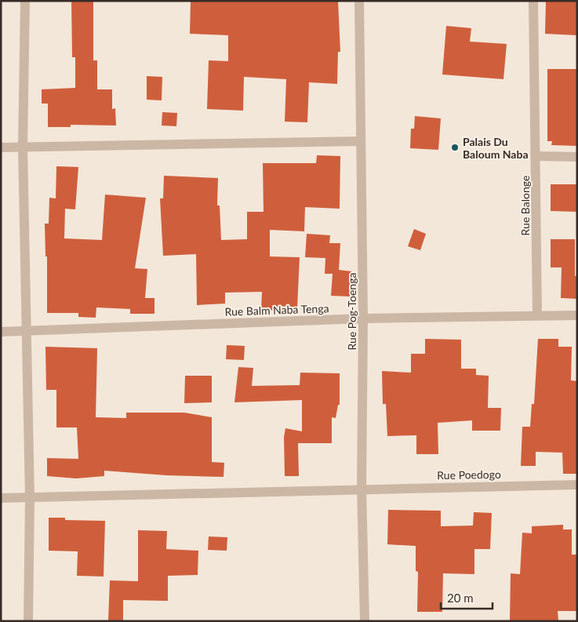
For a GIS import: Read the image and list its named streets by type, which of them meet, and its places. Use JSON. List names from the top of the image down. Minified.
{"streets":{"street":["Rue Balonge","Rue Balm Naba Tenga","Rue Pog-Toenga","Rue Poedogo"]},"crossings":[["Rue Balonge","Rue Balm Naba Tenga"],["Rue Balm Naba Tenga","Rue Pog-Toenga"],["Rue Pog-Toenga","Rue Poedogo"]],"places":["Palais Du Baloum Naba"],"scale_bar":"20 m"}
